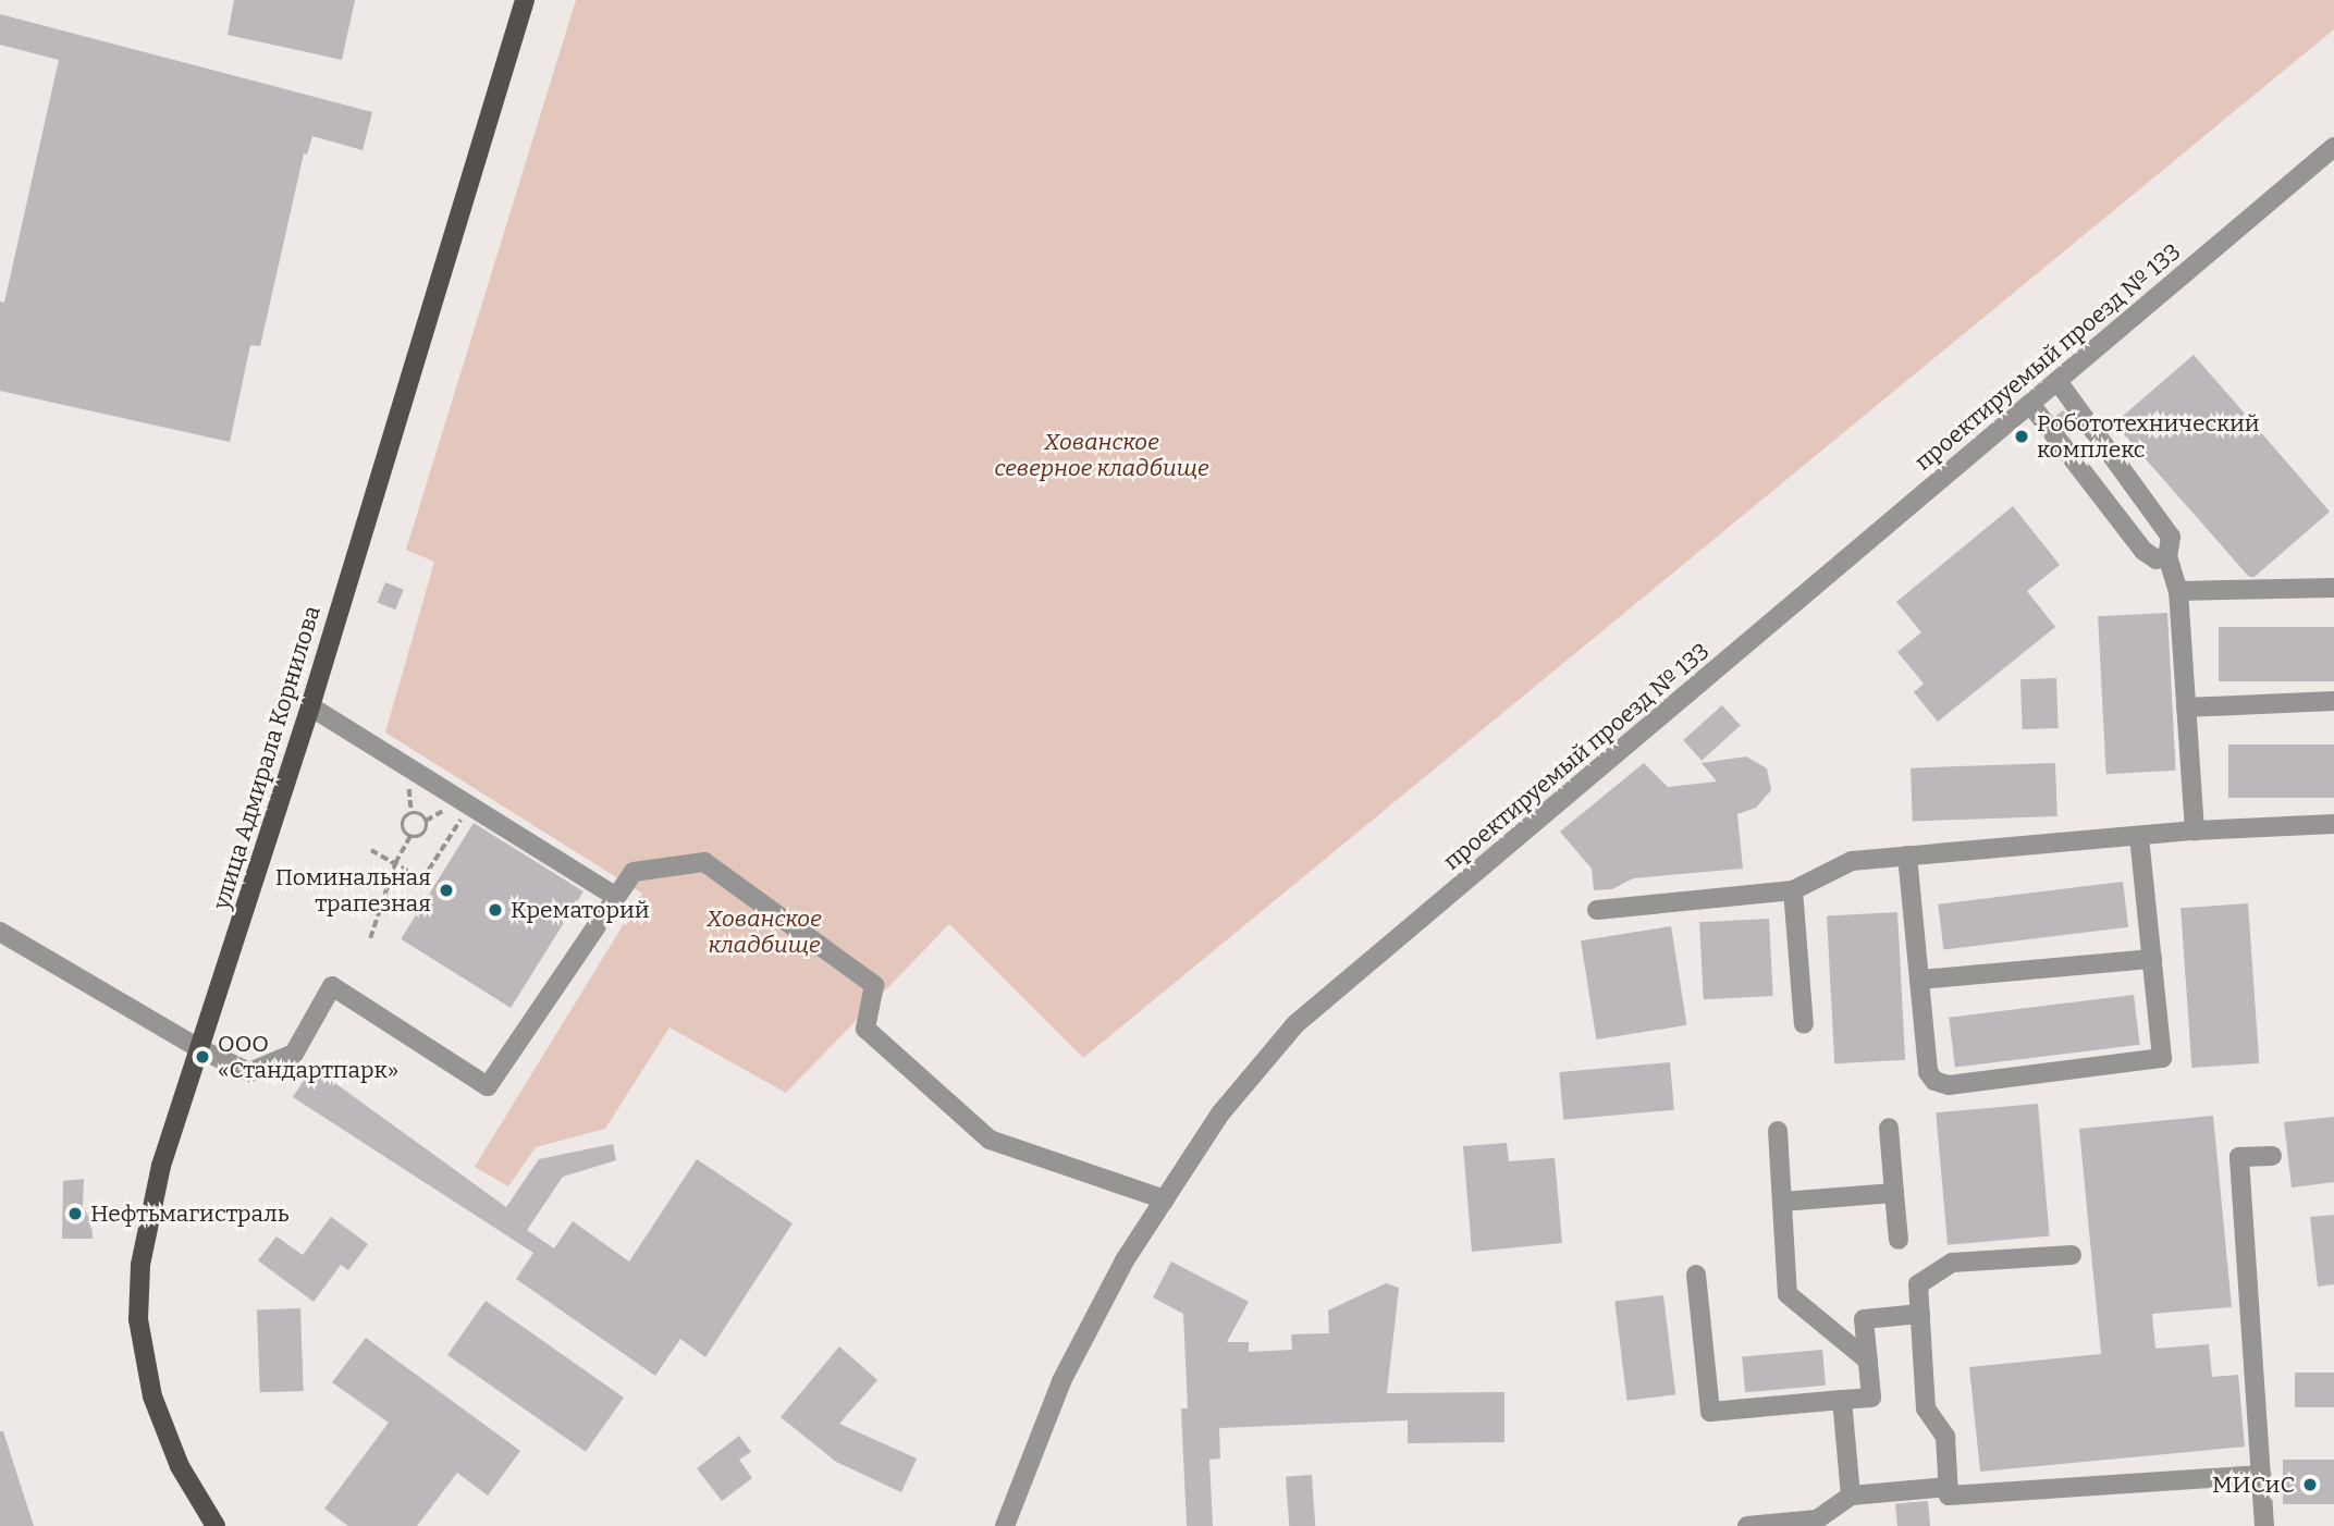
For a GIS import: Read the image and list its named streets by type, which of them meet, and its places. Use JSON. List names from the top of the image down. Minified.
{"streets":{"main road":["улица Адмирала Корнилова"],"street":["проектируемый проезд № 133"]},"parks":["Хованское северное кладбище","Хованское кладбище"],"places":["Робототехнический комплекс","Поминальная трапезная","Крематорий","ООО «Стандартпарк»","Нефтьмагистраль","МИСиС"]}
